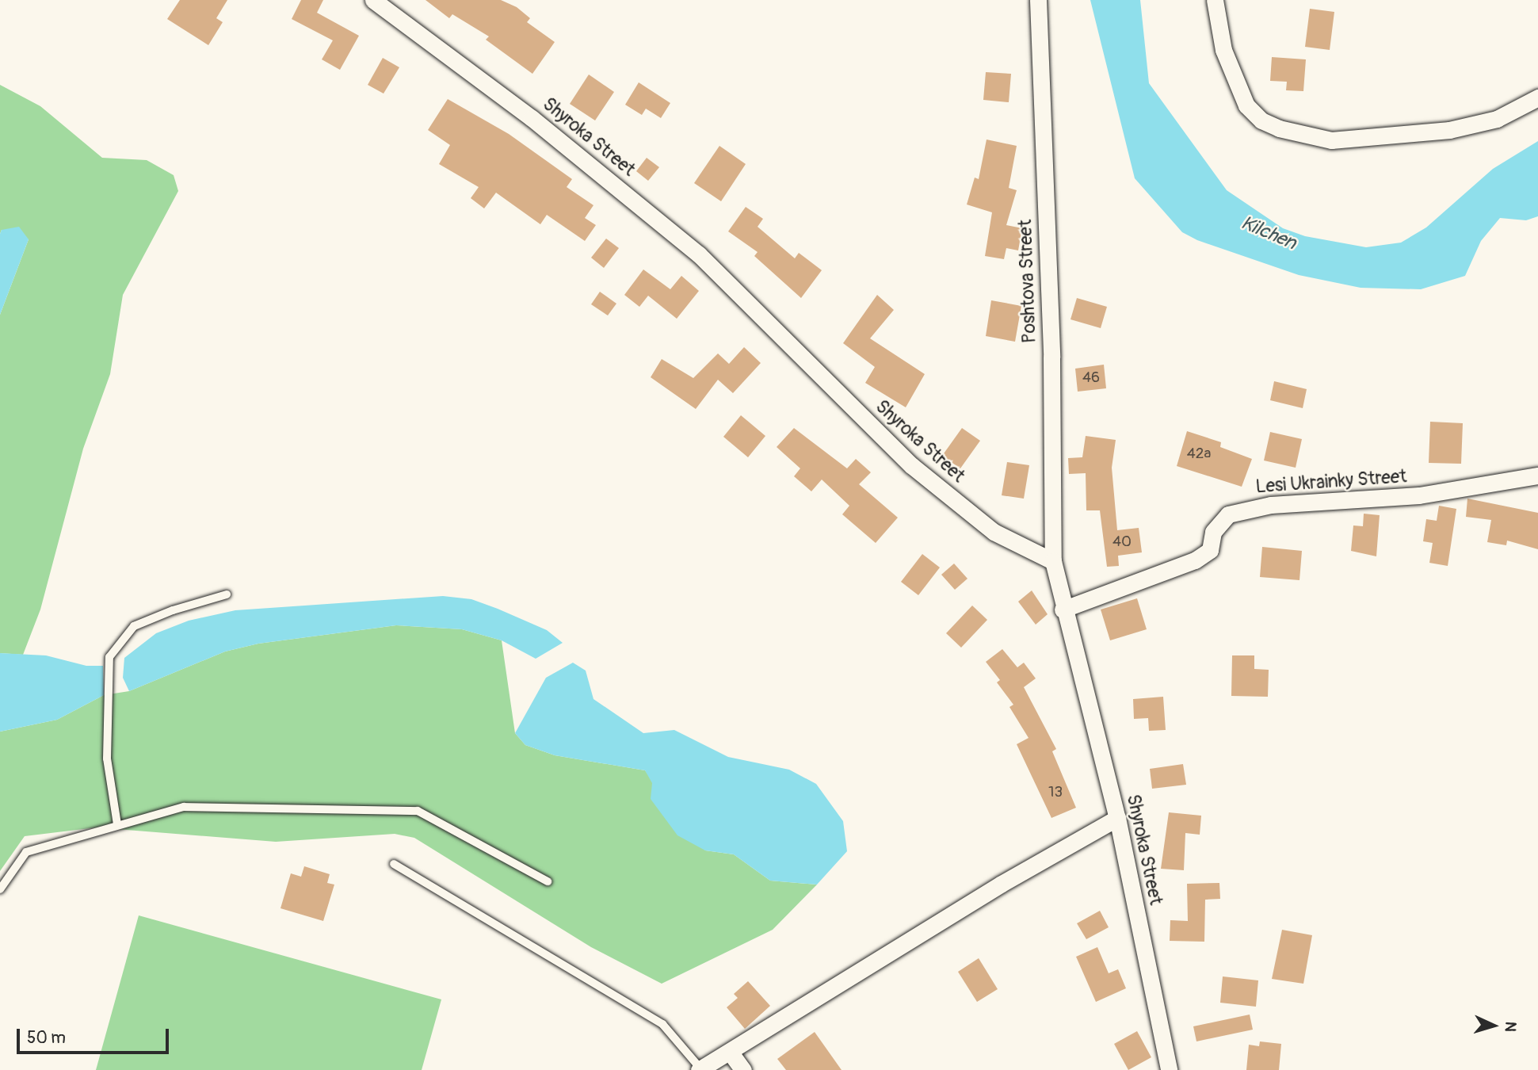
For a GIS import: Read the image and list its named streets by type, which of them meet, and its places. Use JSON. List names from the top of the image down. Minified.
{"streets":{"street":["Shyroka Street","Poshtova Street","Lesi Ukrainky Street"]},"crossings":[["Shyroka Street","Poshtova Street"],["Shyroka Street","Lesi Ukrainky Street"]],"water":["Kilchen"],"house_numbers":["46","42а","40","13"],"scale_bar":"50 m","north":"right"}
